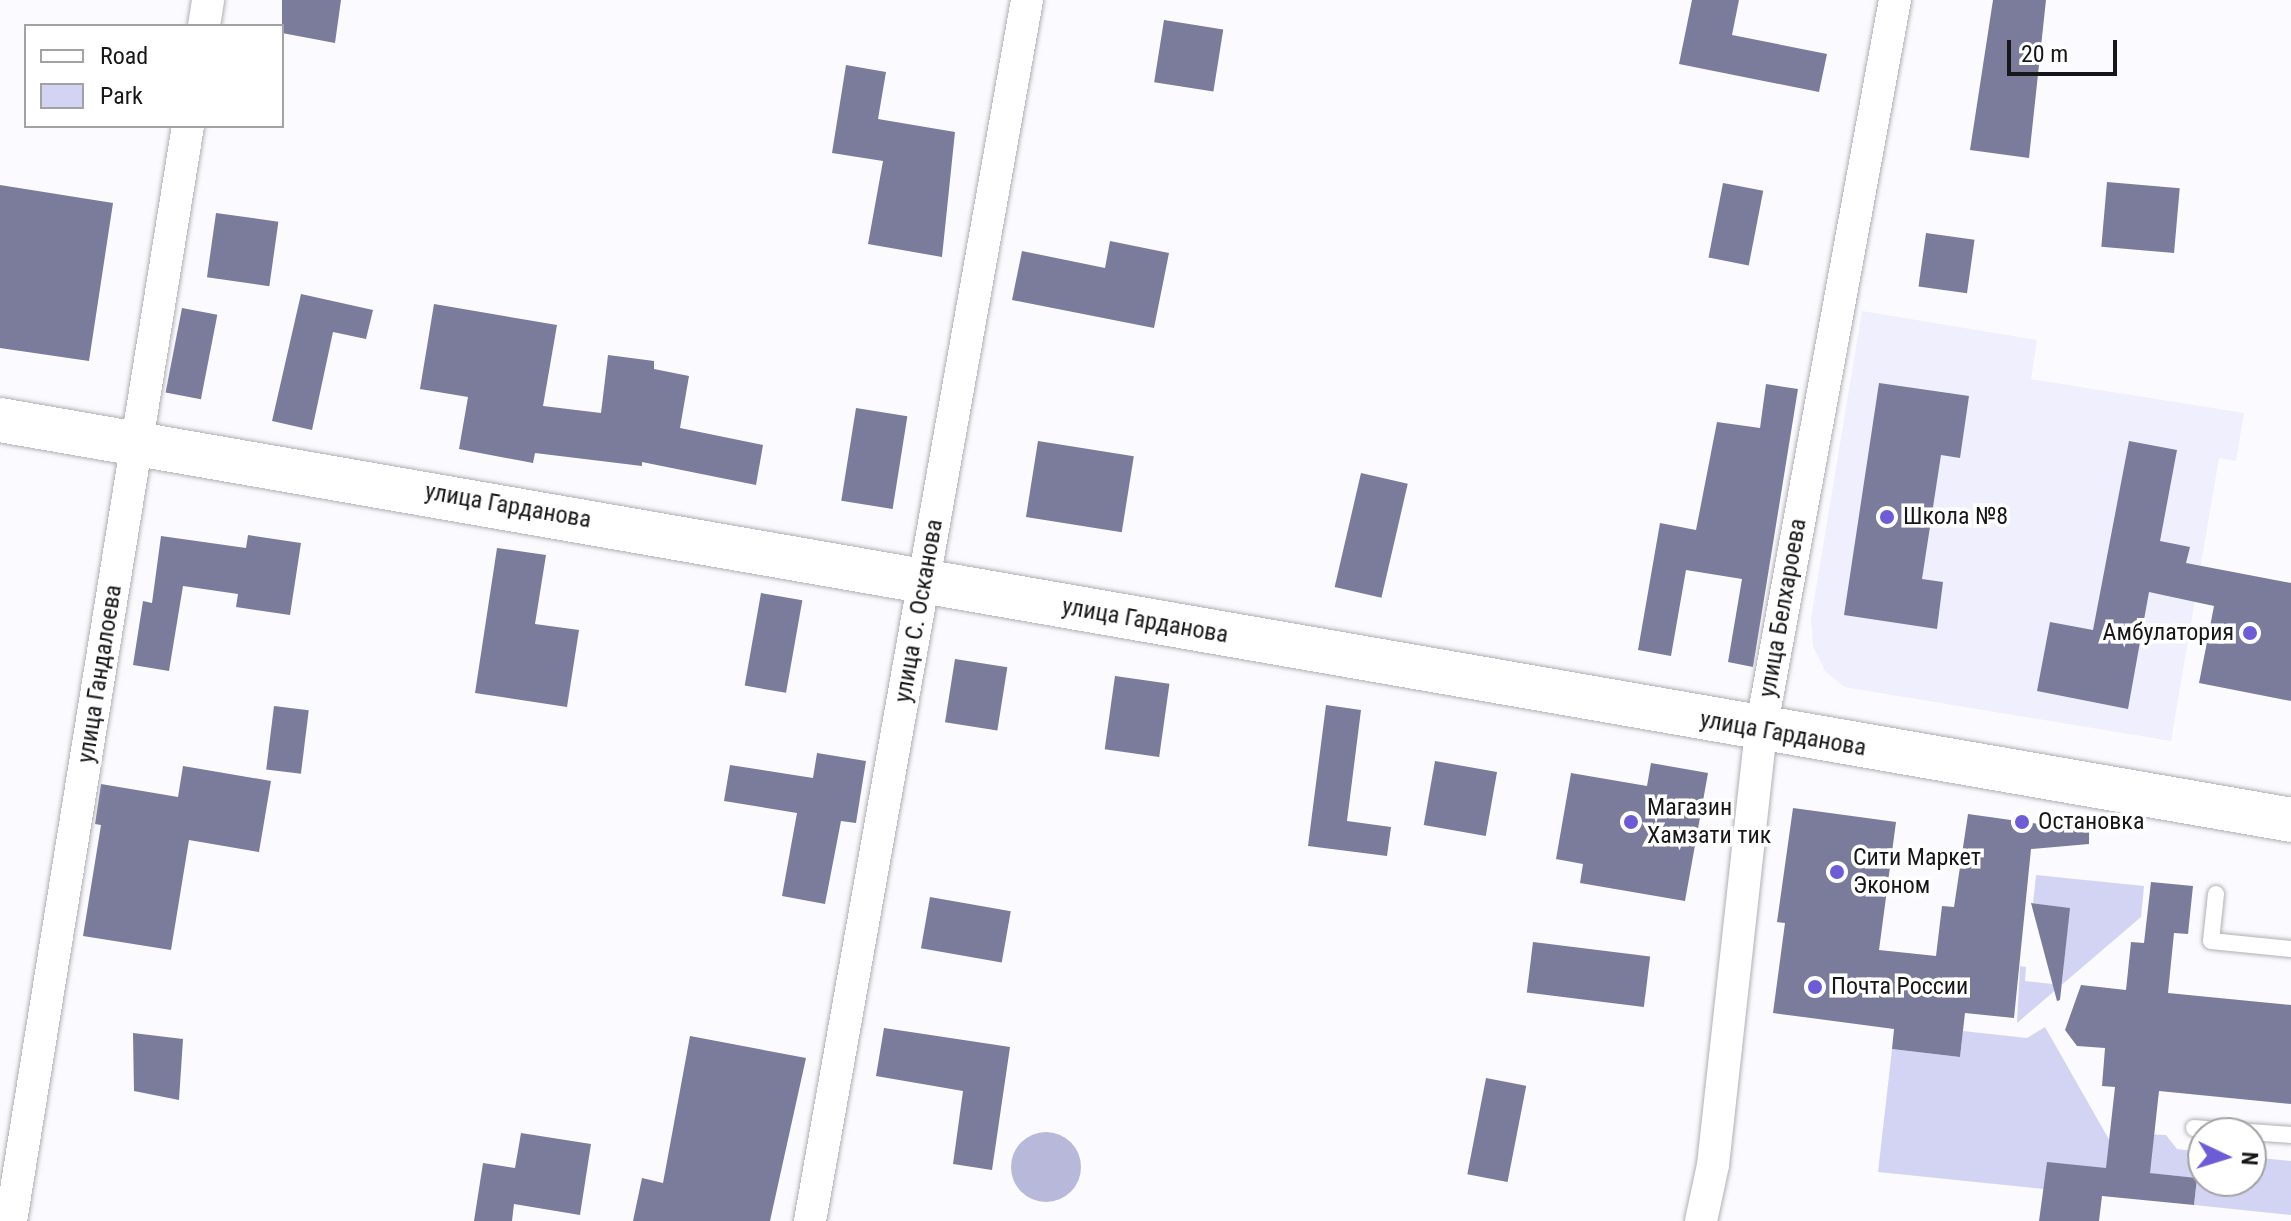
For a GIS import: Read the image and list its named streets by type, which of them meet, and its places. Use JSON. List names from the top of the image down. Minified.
{"streets":{"street":["улица Гарданова","улица Белхароева","улица С. Осканова","улица Гандалоева"]},"crossings":[["улица Гарданова","улица Белхароева"],["улица Гарданова","улица С. Осканова"],["улица Гарданова","улица Гандалоева"]],"places":["Школа №8","Амбулатория","Магазин Хамзати тик","Остановка","Сити Маркет Эконом","Почта России"],"legend":["Road","Park"],"scale_bar":"20 m","north":"right"}
